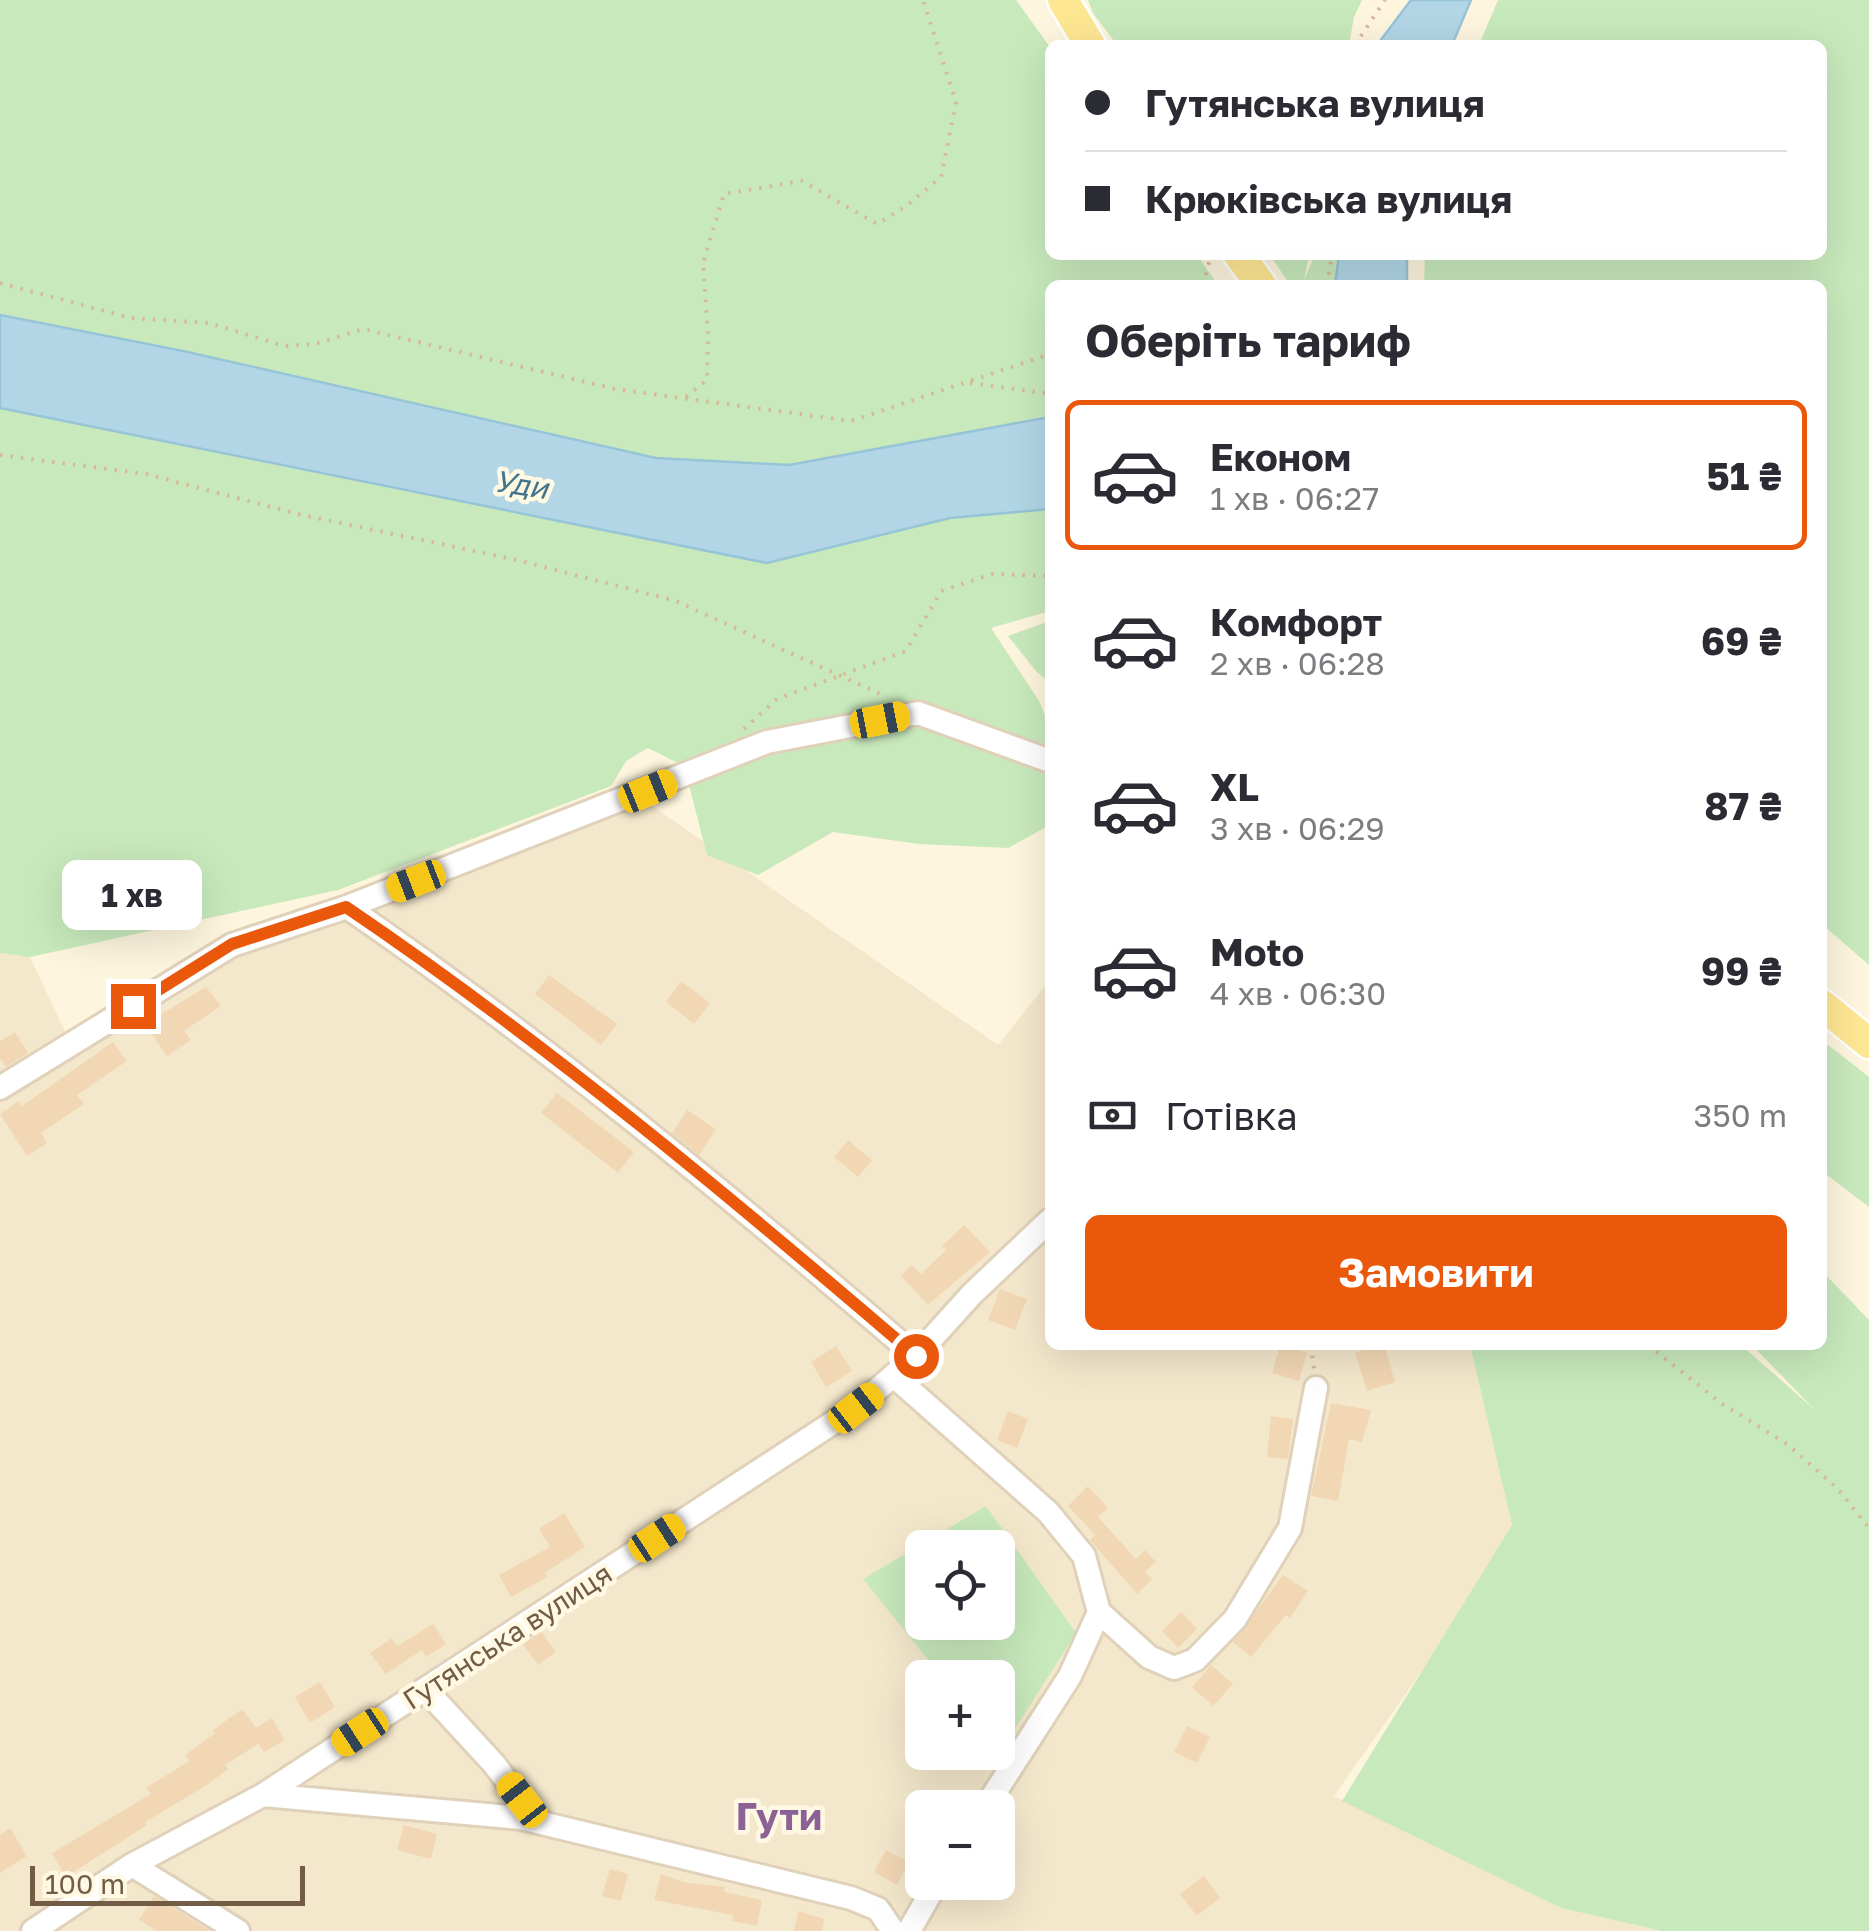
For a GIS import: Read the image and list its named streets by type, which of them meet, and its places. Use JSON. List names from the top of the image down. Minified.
{"streets":{"street":["Гутянська вулиця"]},"districts":["Гути"],"water":["Уди"],"scale_bar":"100 m","page":{"banner":["Гутянська вулиця","Крюківська вулиця"],"heading":"Оберіть тариф","list":[{"name":"Економ","note":"1 хв · 06:27","value":"51 ₴"},{"name":"Комфорт","note":"2 хв · 06:28","value":"69 ₴"},{"name":"XL","note":"3 хв · 06:29","value":"87 ₴"},{"name":"Moto","note":"4 хв · 06:30","value":"99 ₴"}],"bubble":"1 хв","pay":["Готівка","350 m"],"buttons":"Замовити","map_buttons":["+","−"],"scale":"100 m"}}
